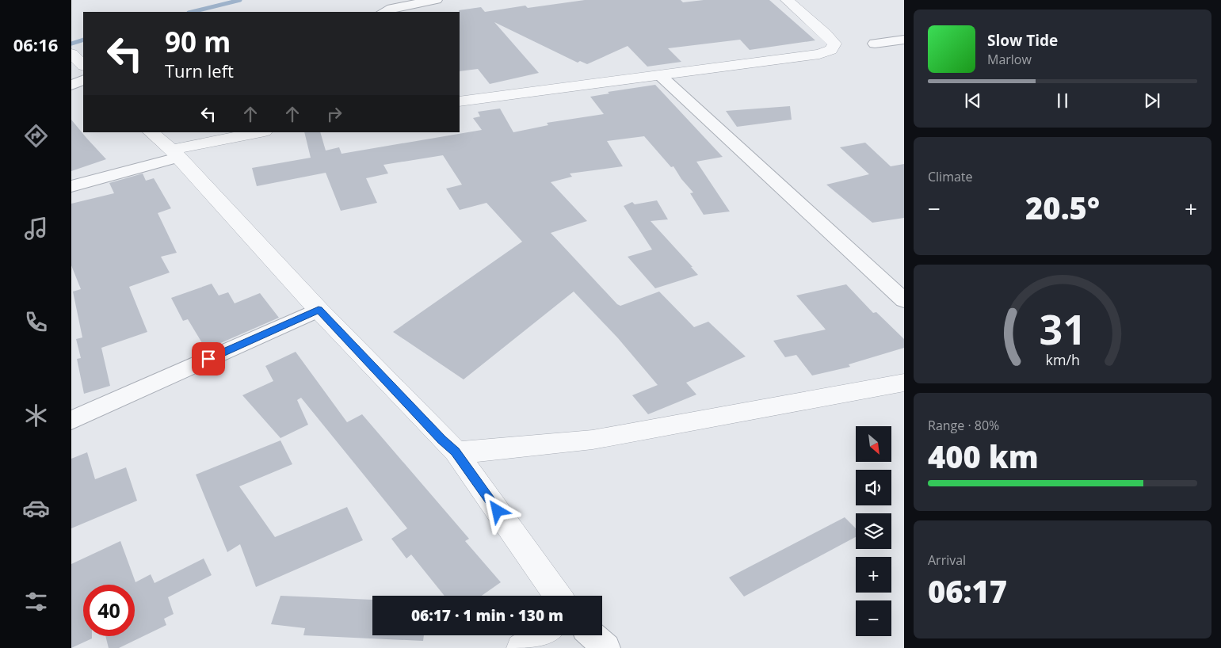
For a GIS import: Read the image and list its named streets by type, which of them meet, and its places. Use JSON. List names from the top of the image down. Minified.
{"north":"bottom right","page":{"tabs":"06:16","turn":["90 m","Turn left"],"song":["Slow Tide","Marlow"],"tile":["Climate",["Range · 80%","400 km"],["Arrival","06:17"]],"heat":["−","20.5°","+"],"map_buttons":["+","−"],"limit":"40","trip":"06:17 · 1 min · 130 m","gauge":["31","km/h"]}}
